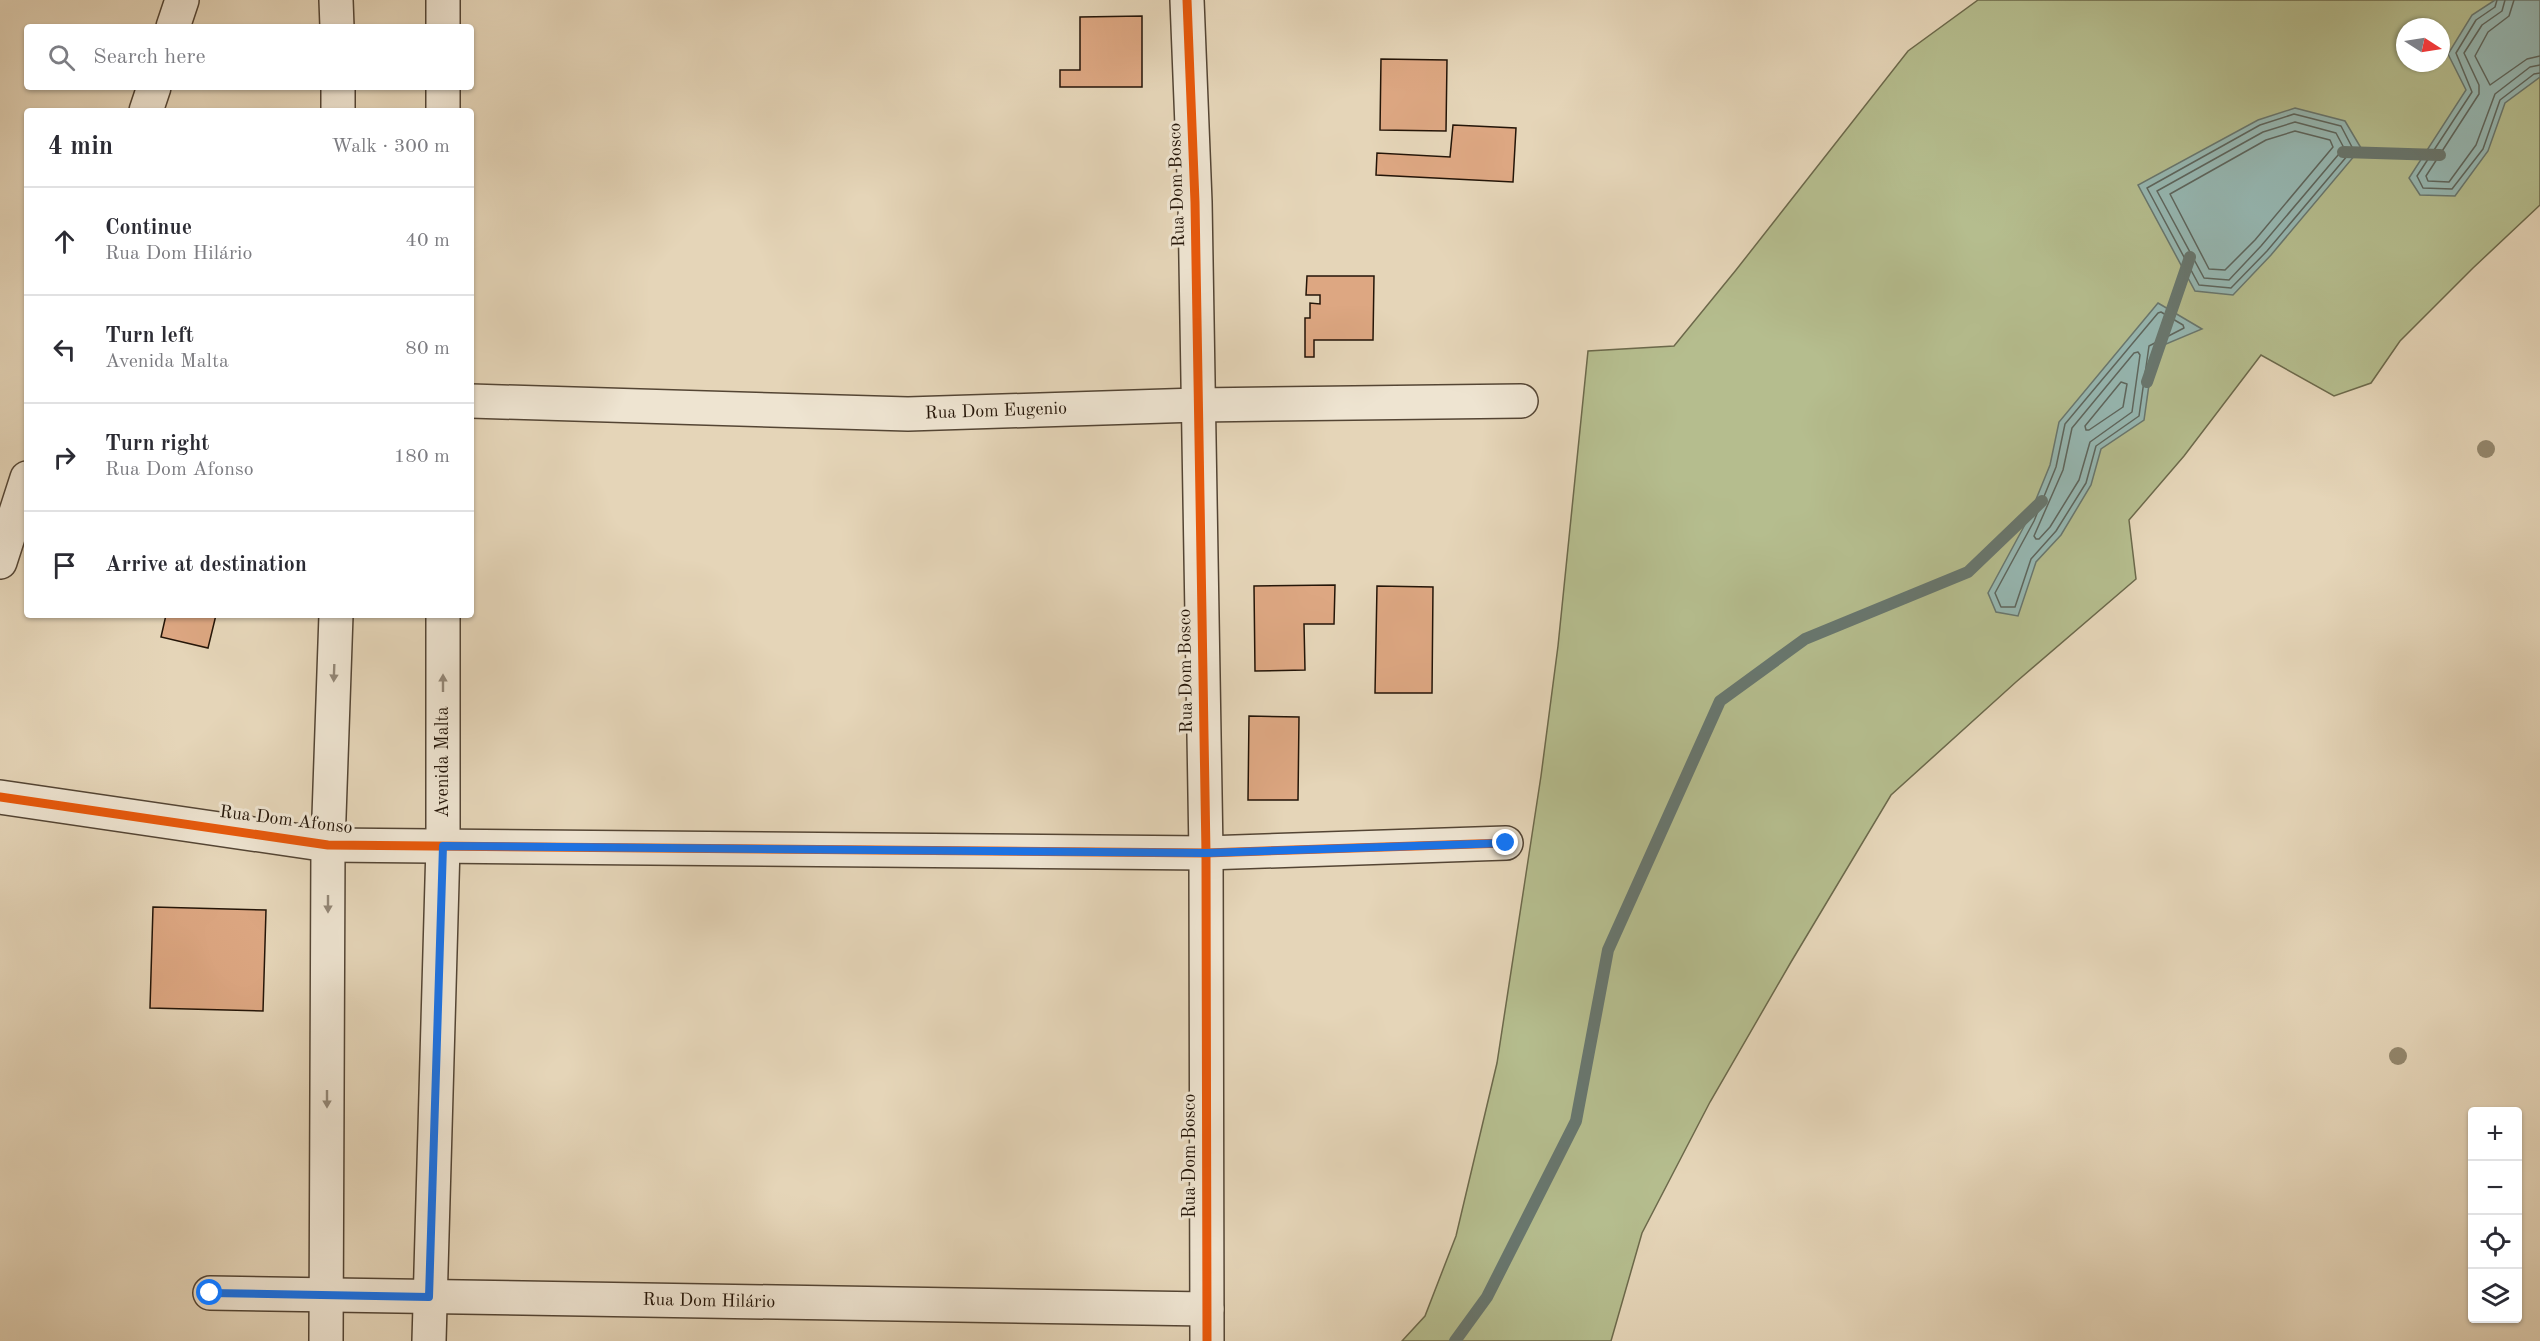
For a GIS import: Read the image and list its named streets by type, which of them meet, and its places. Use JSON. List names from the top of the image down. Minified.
{"streets":{"street":["Rua Dom Bosco","Rua Dom Eugenio","Avenida Malta","Rua Dom Afonso","Rua Dom Hilário"]},"crossings":[["Rua Dom Bosco","Rua Dom Eugenio"],["Rua Dom Bosco","Rua Dom Afonso"],["Rua Dom Bosco","Rua Dom Hilário"],["Avenida Malta","Rua Dom Afonso"],["Avenida Malta","Rua Dom Hilário"]],"north":"right","page":{"search":"Search here","heading":["4 min","Walk · 300 m"],"list":[["Continue","Rua Dom Hilário","40 m"],["Turn left","Avenida Malta","80 m"],["Turn right","Rua Dom Afonso","180 m"],"Arrive at destination"],"map_buttons":["+","−"]}}
